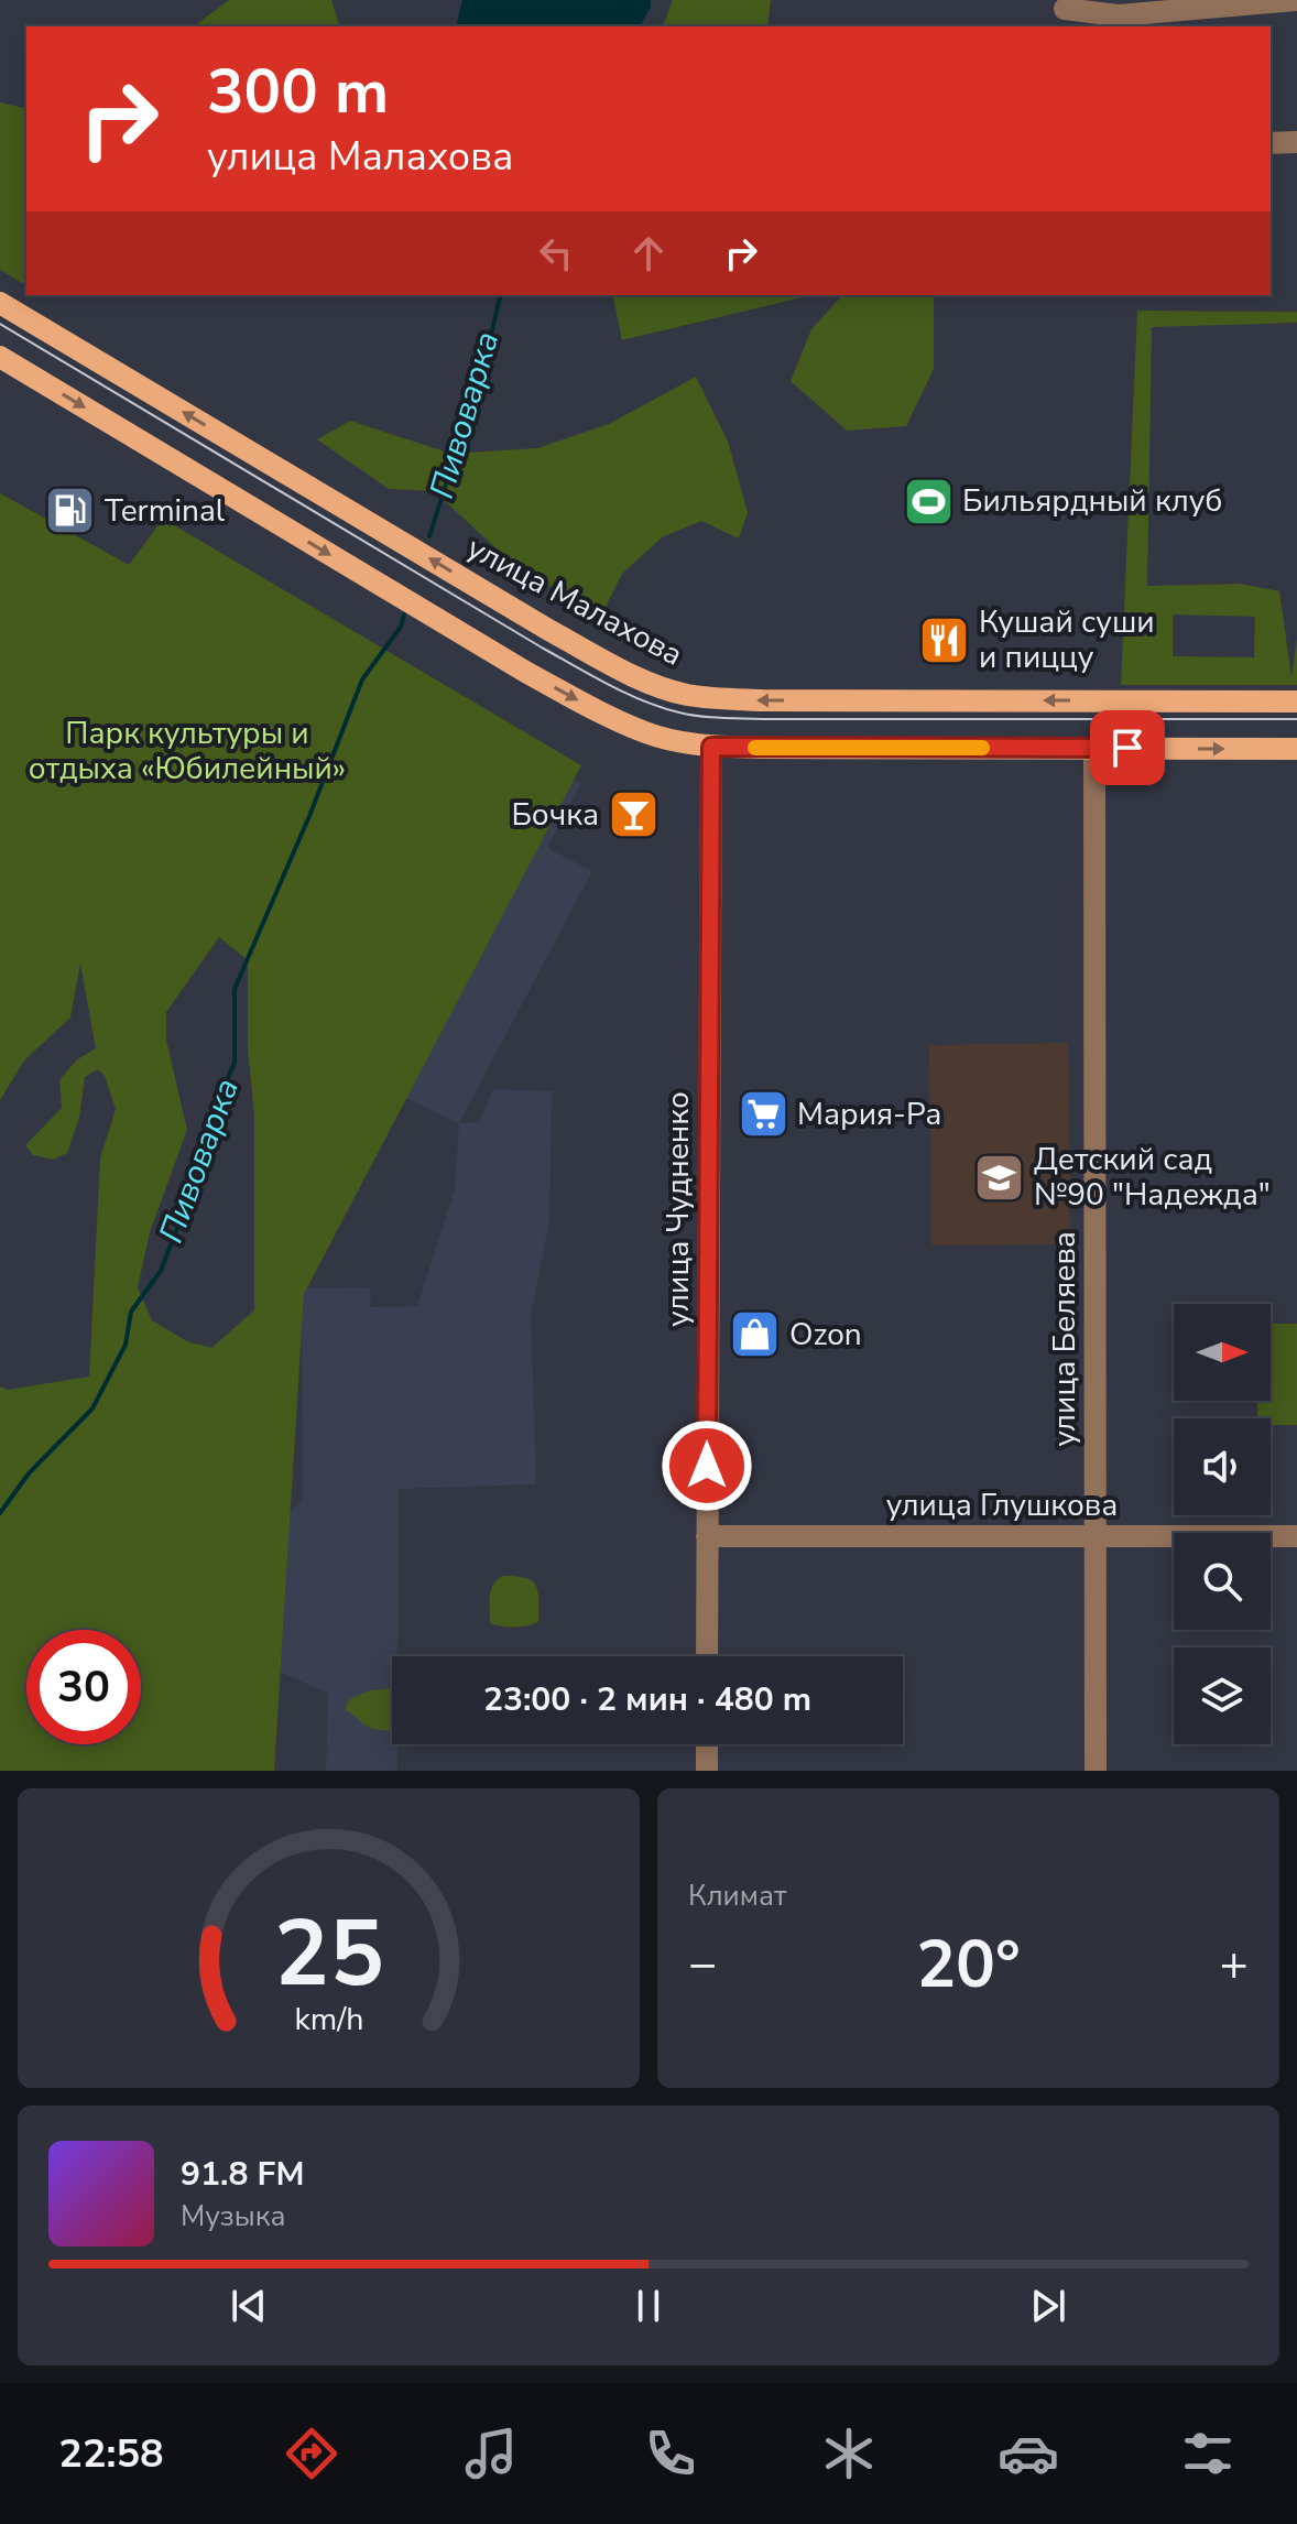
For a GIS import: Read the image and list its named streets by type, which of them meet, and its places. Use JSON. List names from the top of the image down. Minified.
{"streets":{"main road":["улица Малахова"],"street":["улица Чудненко","улица Беляева","улица Глушкова"]},"crossings":[["улица Чудненко","улица Глушкова"],["улица Беляева","улица Глушкова"]],"water":["Пивоварка"],"parks":["Парк культуры и отдыха «Юбилейный»"],"places":{"sports":["Бильярдный клуб"],"fuel station":["Terminal"],"restaurant":["Кушай суши и пиццу"],"bar":["Бочка"],"supermarket":["Мария-Ра"],"school or university":["Детский сад №90 \"Надежда\""],"shop":["Ozon"]},"north":"right","page":{"turn":["300 m","улица Малахова"],"limit":"30","trip":"23:00 · 2 мин · 480 m","tile":"Климат","heat":["−","20°","+"],"song":["91.8 FM","Музыка"],"tabs":"22:58","gauge":["25","km/h"]}}
